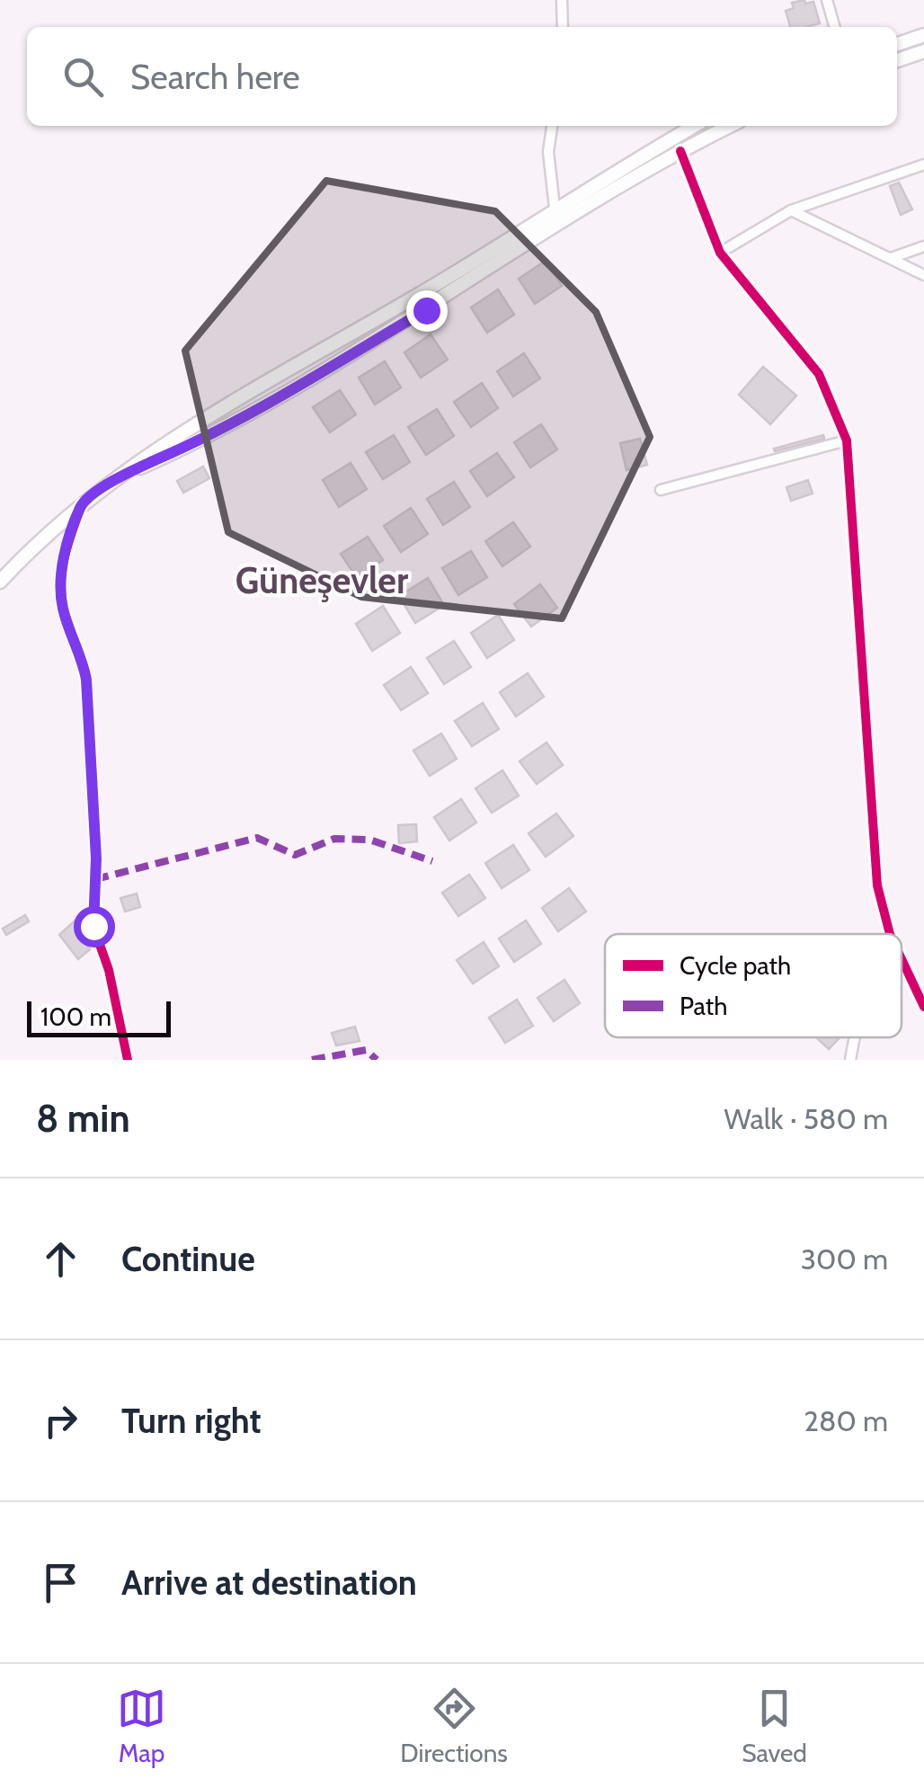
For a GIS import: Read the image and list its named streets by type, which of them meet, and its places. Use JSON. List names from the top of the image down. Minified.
{"districts":["Güneşevler"],"legend":["Cycle path","Path"],"scale_bar":"100 m","page":{"search":"Search here","scale":"100 m","heading":["8 min","Walk · 580 m"],"list":[["Continue","300 m"],["Turn right","280 m"],"Arrive at destination"],"nav":["Map","Directions","Saved"]}}
